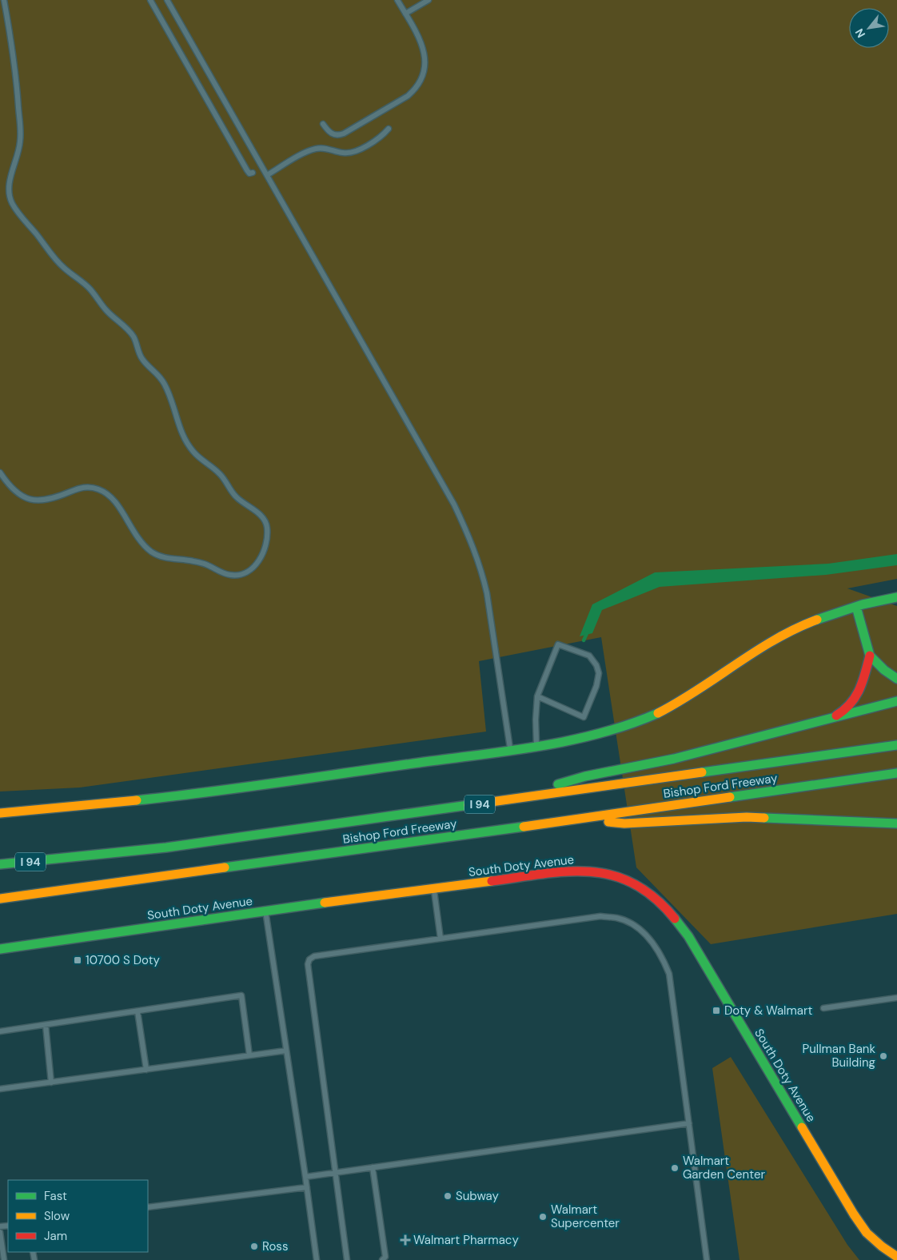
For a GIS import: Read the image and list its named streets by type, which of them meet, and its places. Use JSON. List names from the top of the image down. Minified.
{"streets":{"main road":["Bishop Ford Freeway","I 94","South Doty Avenue"]},"places":{"transit":["10700 S Doty","Doty & Walmart"],"other":["Pullman Bank Building","Walmart Garden Center","Subway","Walmart Supercenter","Ross"],"health":["Walmart Pharmacy"]},"legend":["Fast","Slow","Jam"],"north":"bottom left"}
